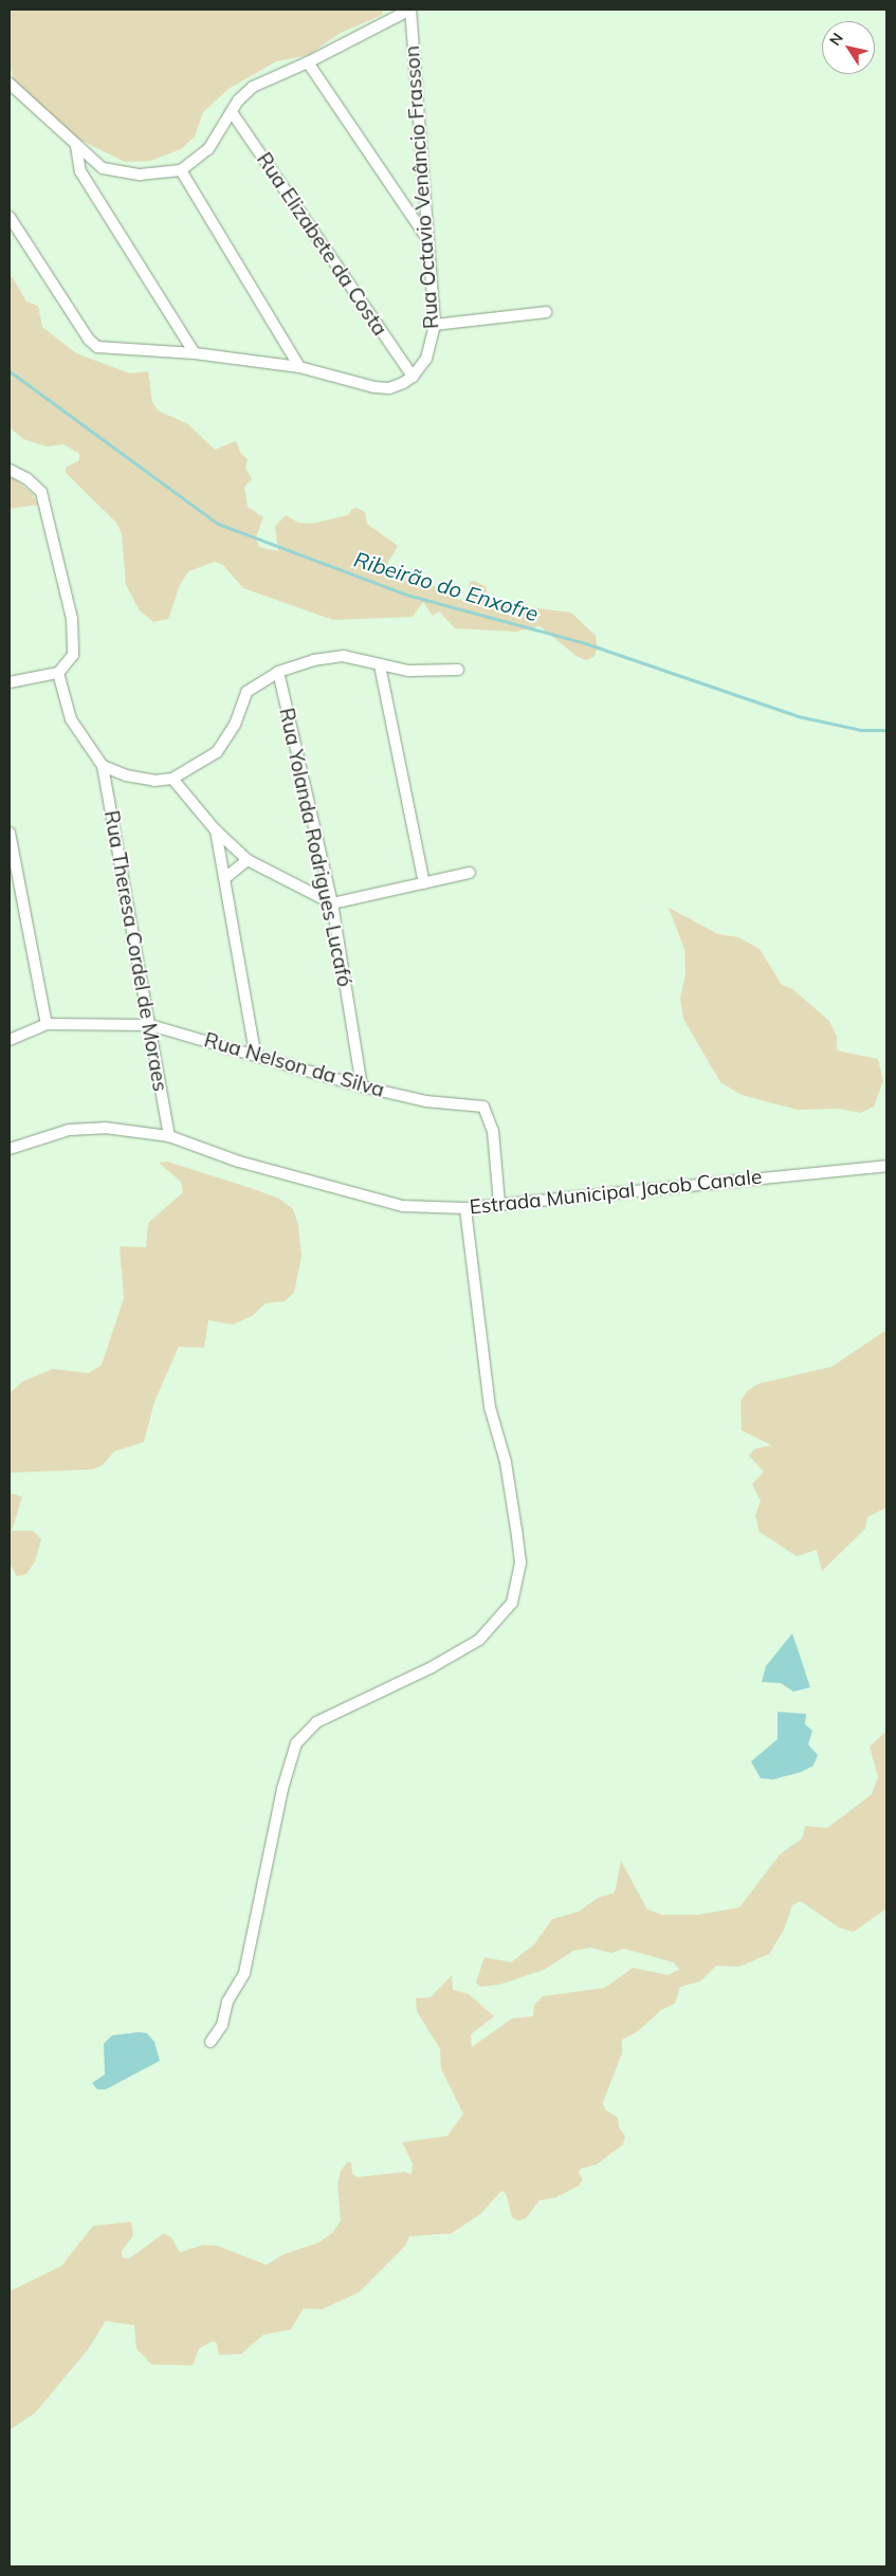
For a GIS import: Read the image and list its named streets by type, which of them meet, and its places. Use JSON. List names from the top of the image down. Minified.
{"streets":{"street":["Rua Octavio Venâncio Frasson","Rua Elizabete da Costa","Rua Yolanda Rodrigues Lucafó","Rua Theresa Cordel de Moraes","Rua Nelson da Silva","Estrada Municipal Jacob Canale"]},"crossings":[["Rua Octavio Venâncio Frasson","Rua Elizabete da Costa"],["Rua Yolanda Rodrigues Lucafó","Rua Nelson da Silva"],["Rua Theresa Cordel de Moraes","Rua Nelson da Silva"],["Rua Theresa Cordel de Moraes","Estrada Municipal Jacob Canale"],["Rua Nelson da Silva","Estrada Municipal Jacob Canale"]],"water":["Ribeirão do Enxofre"],"north":"top left"}
